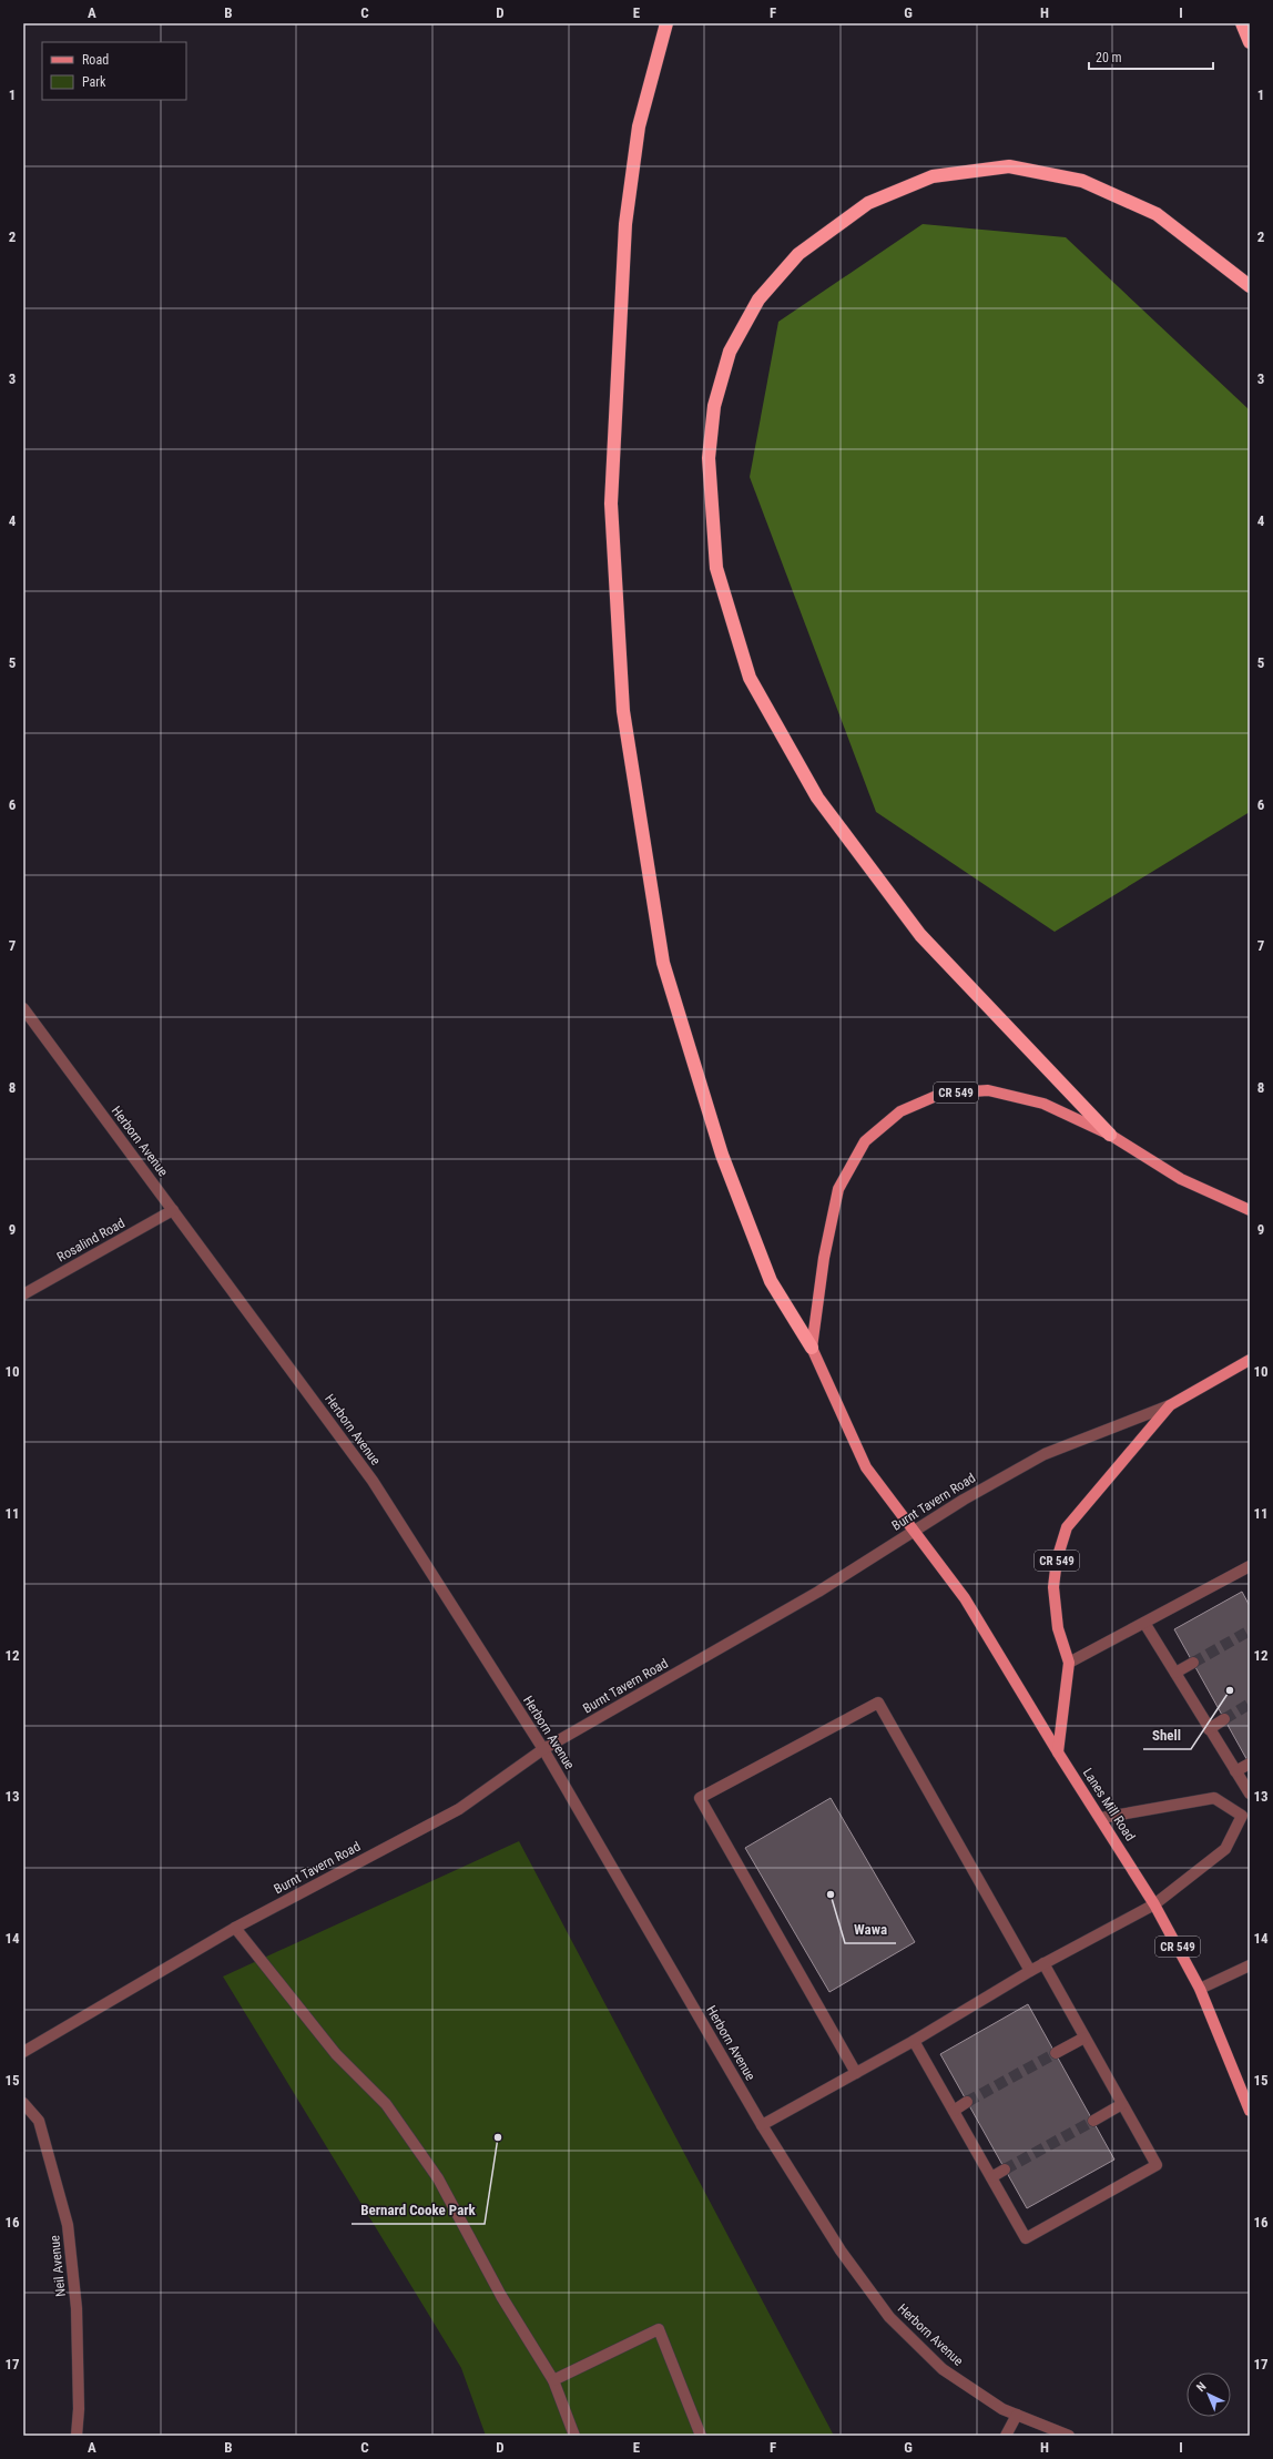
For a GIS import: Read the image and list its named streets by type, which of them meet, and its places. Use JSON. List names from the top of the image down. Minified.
{"streets":{"main road":["CR 549","Burnt Tavern Road","Lanes Mill Road"],"street":["Herborn Avenue","Rosalind Road","Neil Avenue"]},"crossings":[["CR 549","Burnt Tavern Road"],["CR 549","Lanes Mill Road"],["Herborn Avenue","Rosalind Road"],["Herborn Avenue","Burnt Tavern Road"],["Burnt Tavern Road","Lanes Mill Road"]],"places":["Shell","Wawa","Bernard Cooke Park"],"legend":["Road","Park"],"scale_bar":"20 m","north":"top left","grid":{"columns":["A","B","C","D","E","F","G","H","I"],"rows":["1","2","3","4","5","6","7","8","9","10","11","12","13","14","15","16","17"]}}
